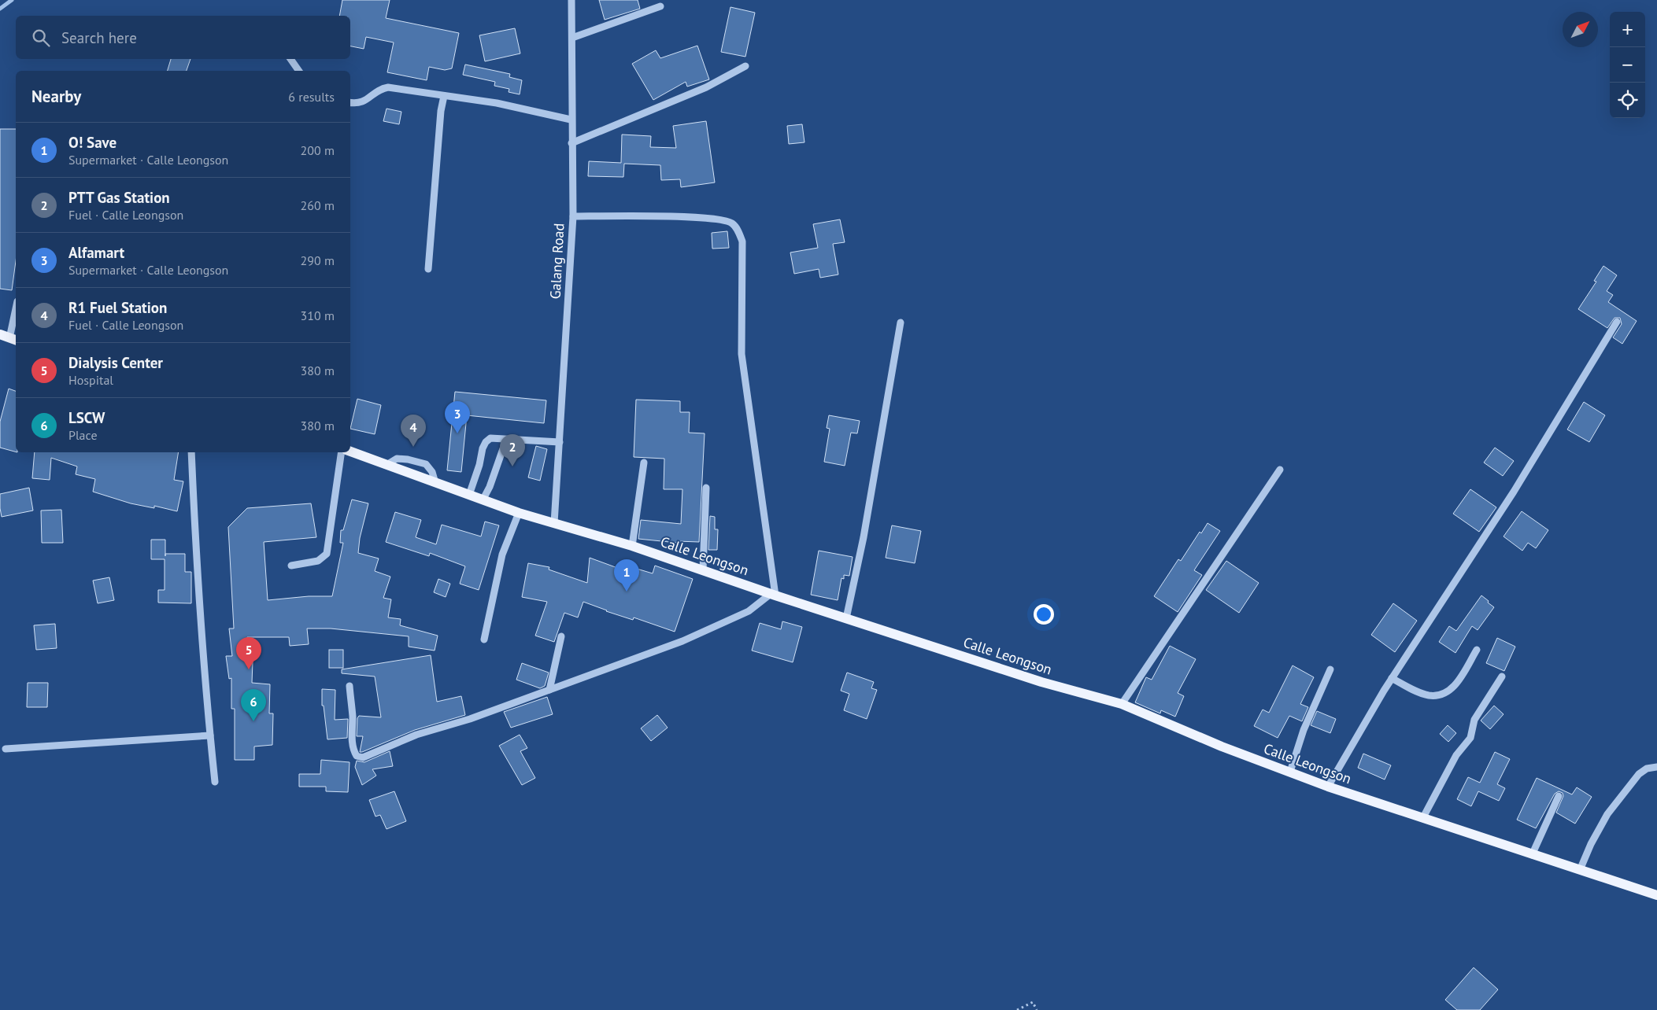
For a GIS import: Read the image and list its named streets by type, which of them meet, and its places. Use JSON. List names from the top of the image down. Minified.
{"streets":{"main road":["Calle Leongson"],"street":["Galang Road"]},"crossings":[["Galang Road","Calle Leongson"]],"north":"top right","page":{"map_buttons":["+","−"],"search":"Search here","heading":["Nearby","6 results"],"list":[{"mark":"1","name":"O! Save","note":"Supermarket · Calle Leongson","value":"200 m"},{"mark":"2","name":"PTT Gas Station","note":"Fuel · Calle Leongson","value":"260 m"},{"mark":"3","name":"Alfamart","note":"Supermarket · Calle Leongson","value":"290 m"},{"mark":"4","name":"R1 Fuel Station","note":"Fuel · Calle Leongson","value":"310 m"},{"mark":"5","name":"Dialysis Center","note":"Hospital","value":"380 m"},{"mark":"6","name":"LSCW","note":"Place","value":"380 m"}],"pins":["3","4","2","1","5","6"]}}
